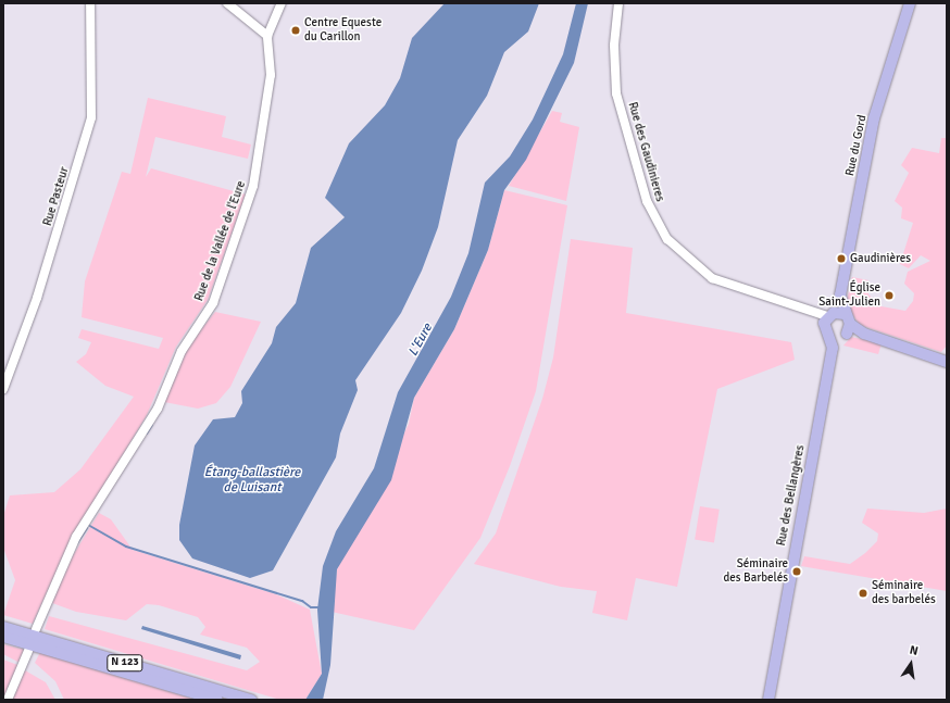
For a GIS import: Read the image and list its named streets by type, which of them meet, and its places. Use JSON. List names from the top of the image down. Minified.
{"streets":{"main road":["Rue du Gord","Rue des Bellangères","N 123"],"street":["Rue des Gaudinieres","Rue Pasteur","Rue de la Vallée de l'Eure"]},"crossings":[["Rue du Gord","Rue des Gaudinieres"],["Rue du Gord","Rue des Bellangères"],["Rue des Gaudinieres","Rue des Bellangères"]],"water":["L'Eure","Étang-ballastière de Luisant"],"places":["Centre Equeste du Carillon","Gaudinières","Église Saint-Julien","Séminaire des Barbelés","Séminaire des barbelés"],"north":"top"}
